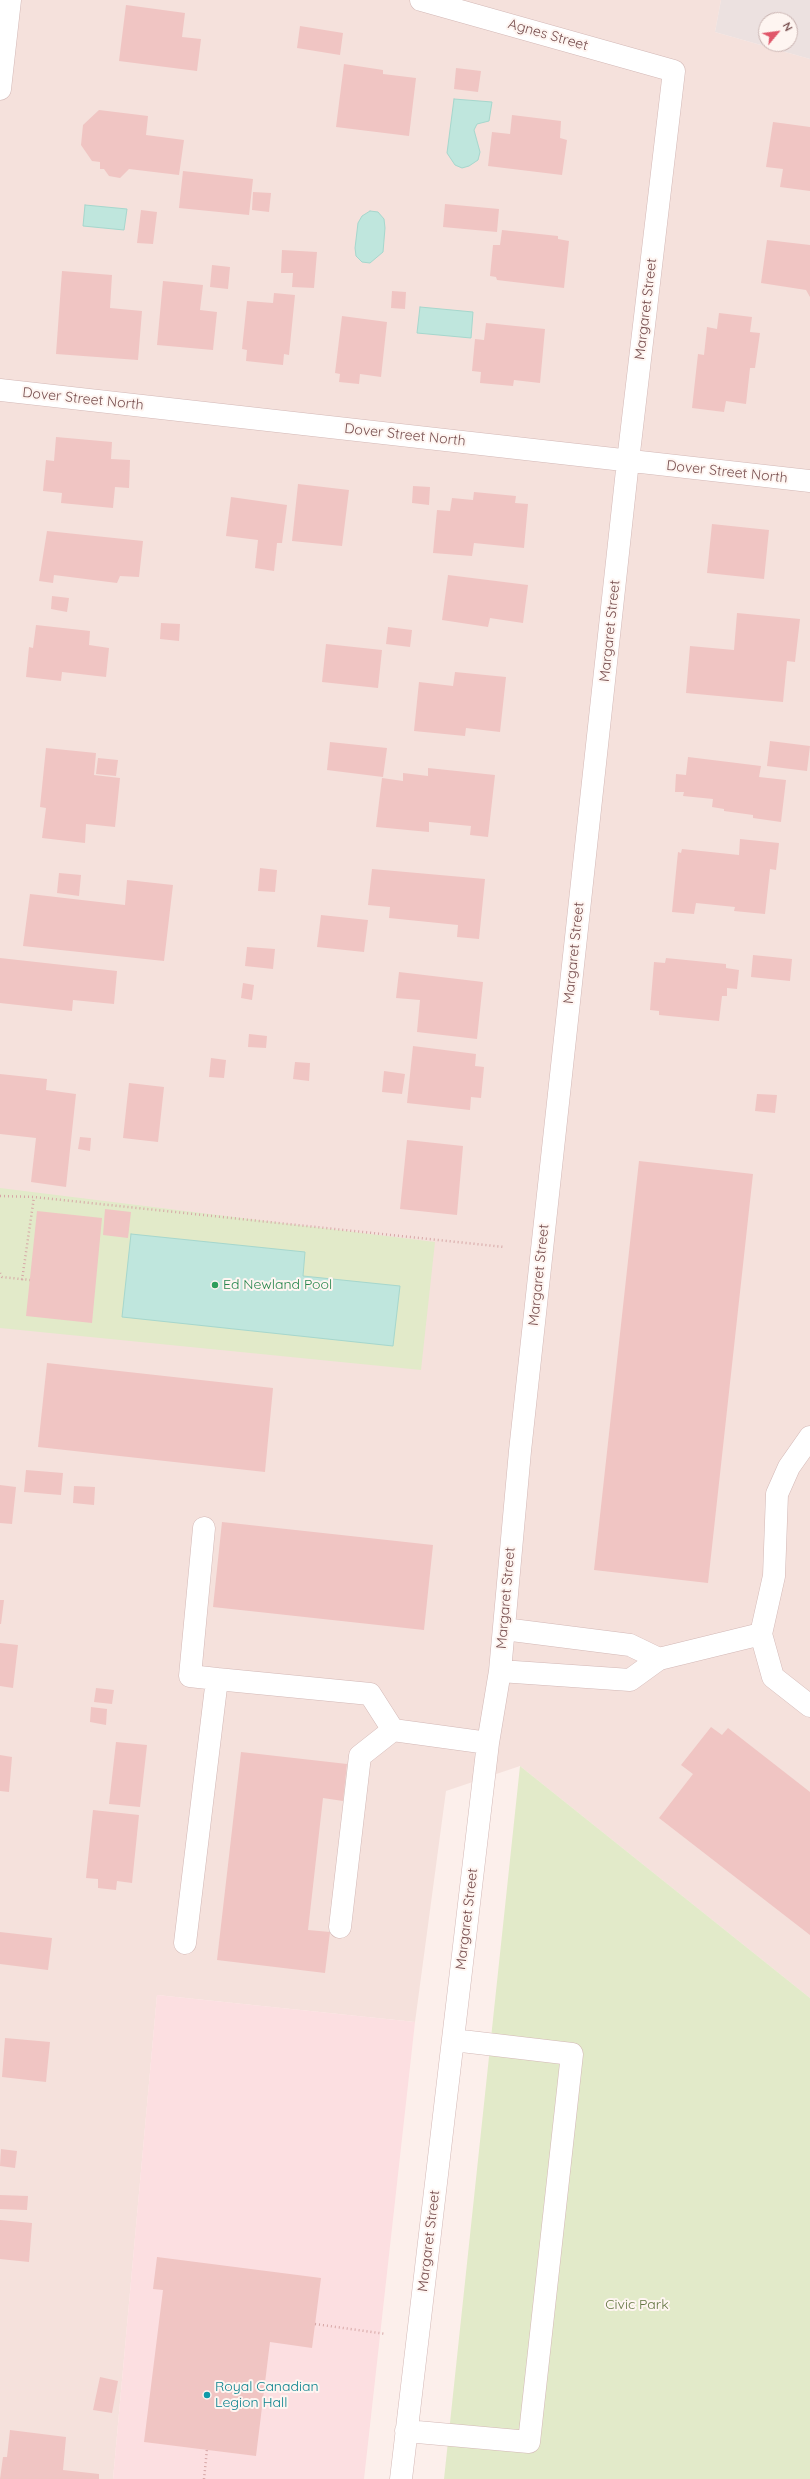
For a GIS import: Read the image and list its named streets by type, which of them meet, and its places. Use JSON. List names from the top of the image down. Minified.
{"streets":{"street":["Agnes Street","Margaret Street","Dover Street North"]},"crossings":[["Agnes Street","Margaret Street"],["Margaret Street","Dover Street North"]],"parks":["Civic Park"],"places":["Ed Newland Pool","Royal Canadian Legion Hall"],"north":"top right"}
